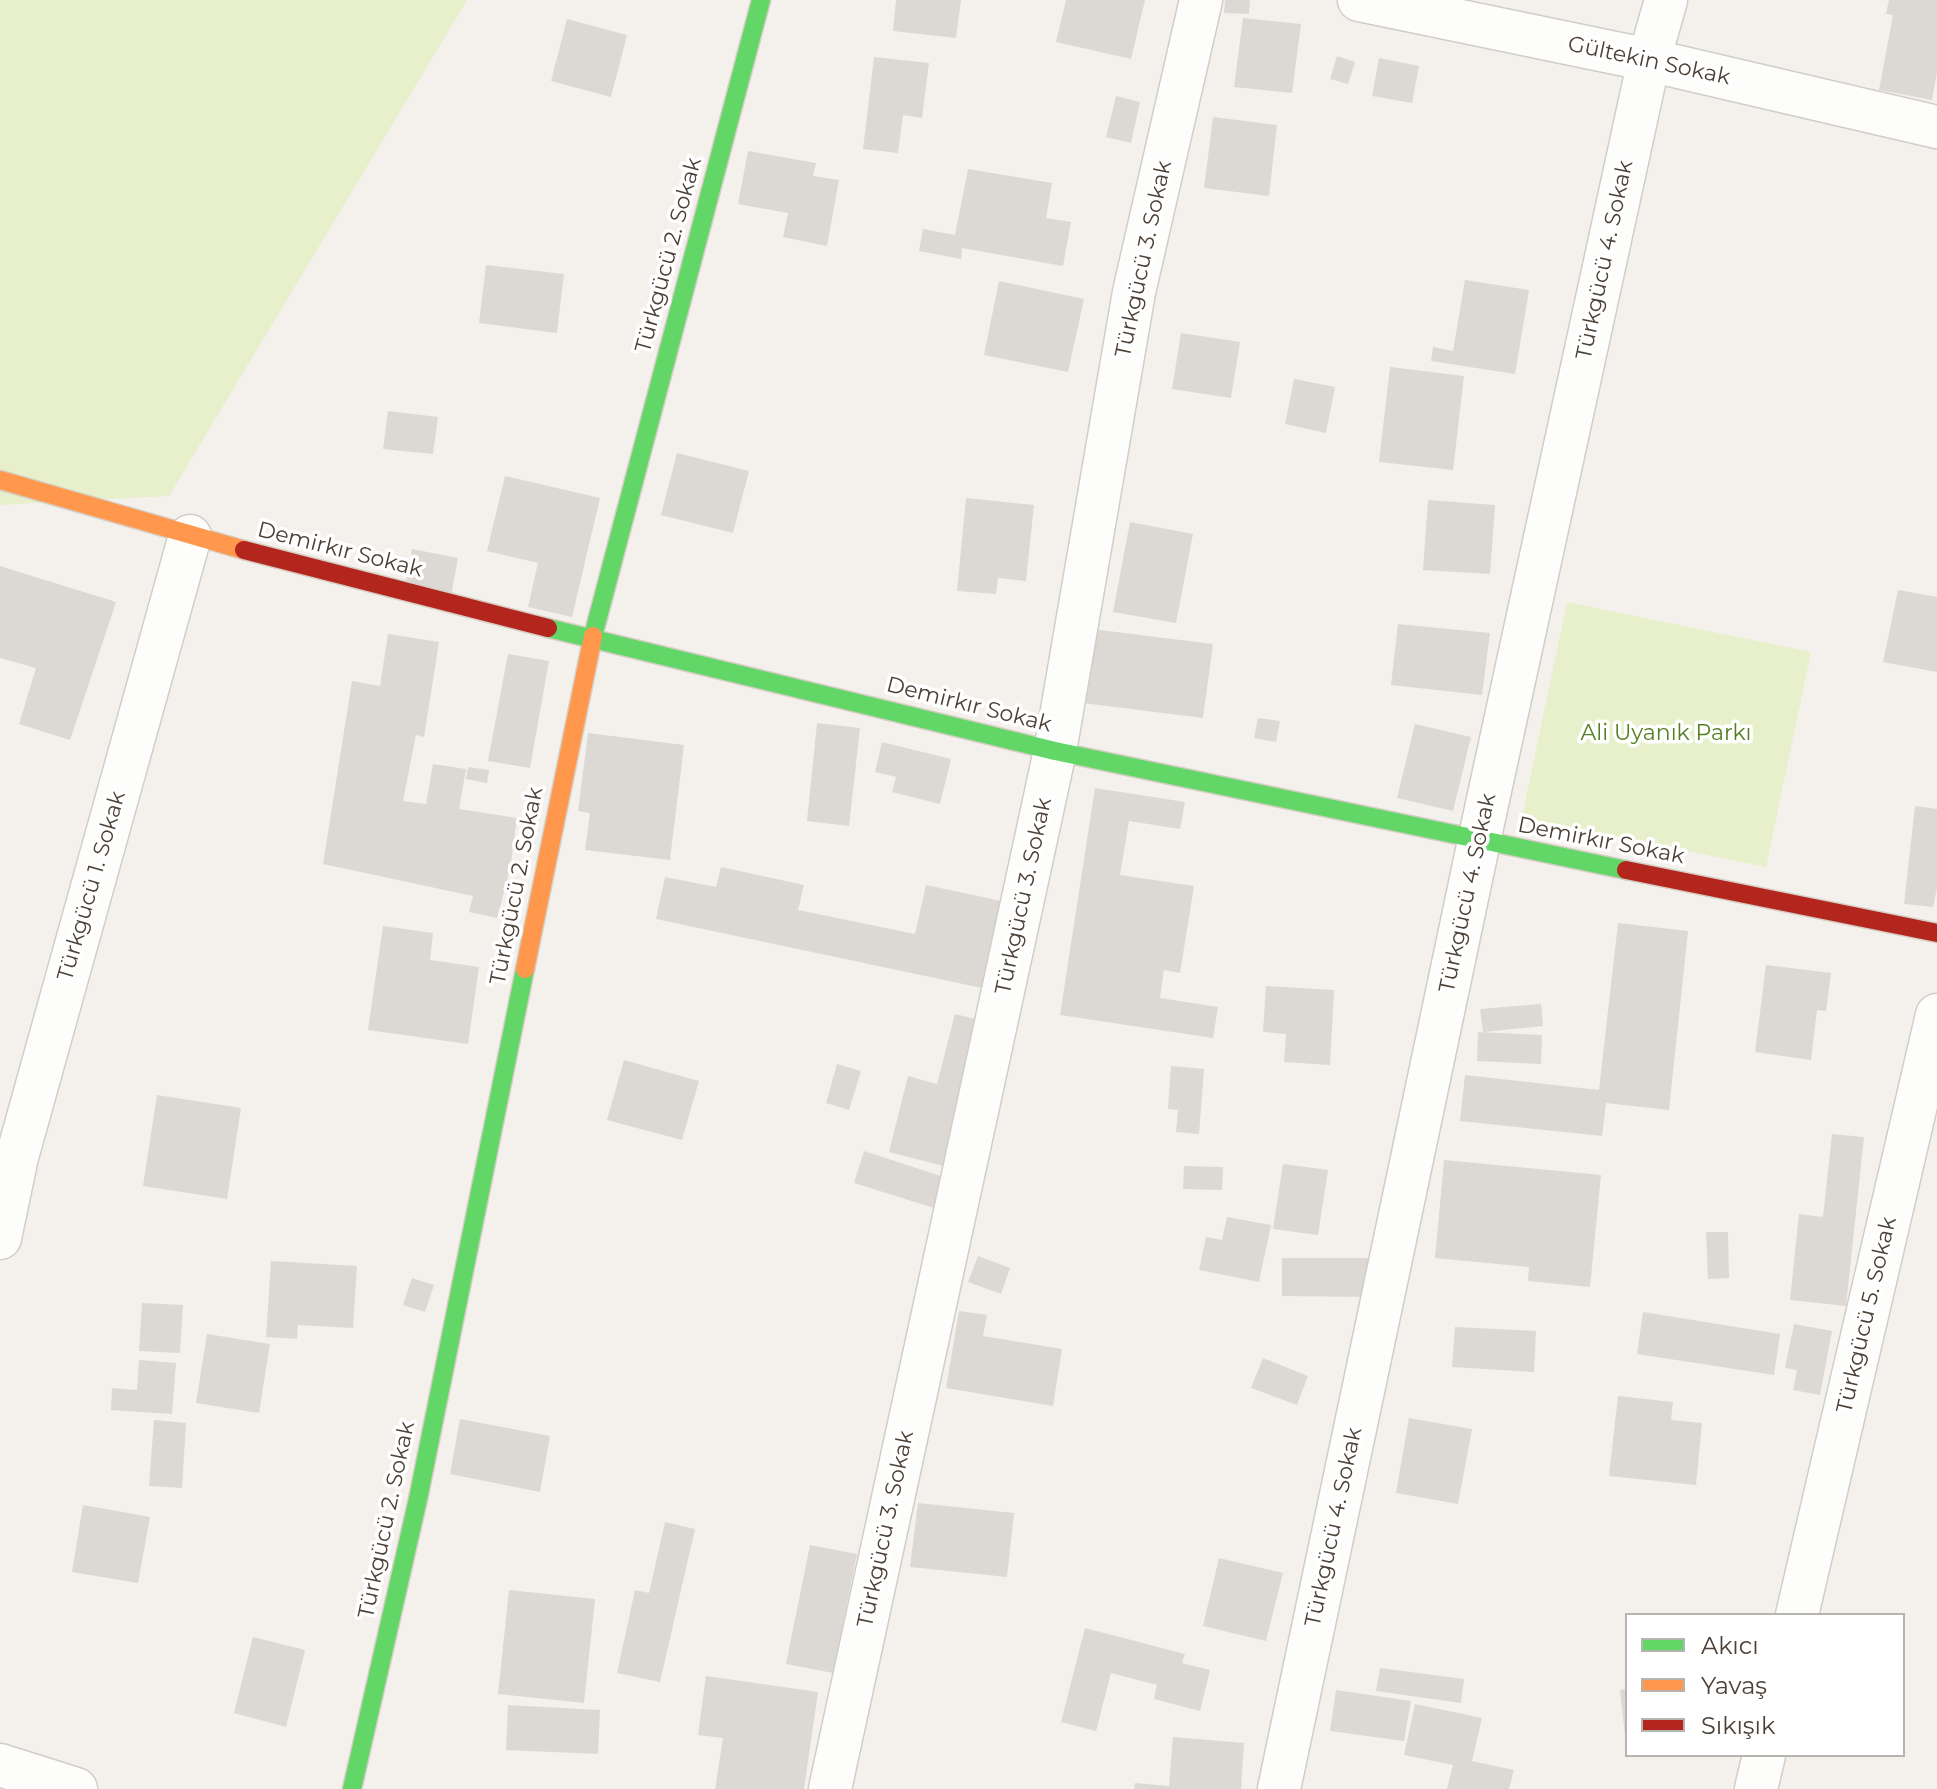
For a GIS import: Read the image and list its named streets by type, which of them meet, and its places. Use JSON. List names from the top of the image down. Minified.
{"streets":{"street":["Gültekin Sokak","Türkgücü 2. Sokak","Türkgücü 3. Sokak","Türkgücü 4. Sokak","Demirkır Sokak","Türkgücü 1. Sokak","Türkgücü 5. Sokak"]},"crossings":[["Gültekin Sokak","Türkgücü 4. Sokak"],["Türkgücü 2. Sokak","Demirkır Sokak"],["Türkgücü 3. Sokak","Demirkır Sokak"],["Türkgücü 4. Sokak","Demirkır Sokak"],["Demirkır Sokak","Türkgücü 1. Sokak"]],"parks":["Ali Uyanık Parkı"],"legend":["Akıcı","Yavaş","Sıkışık"]}
